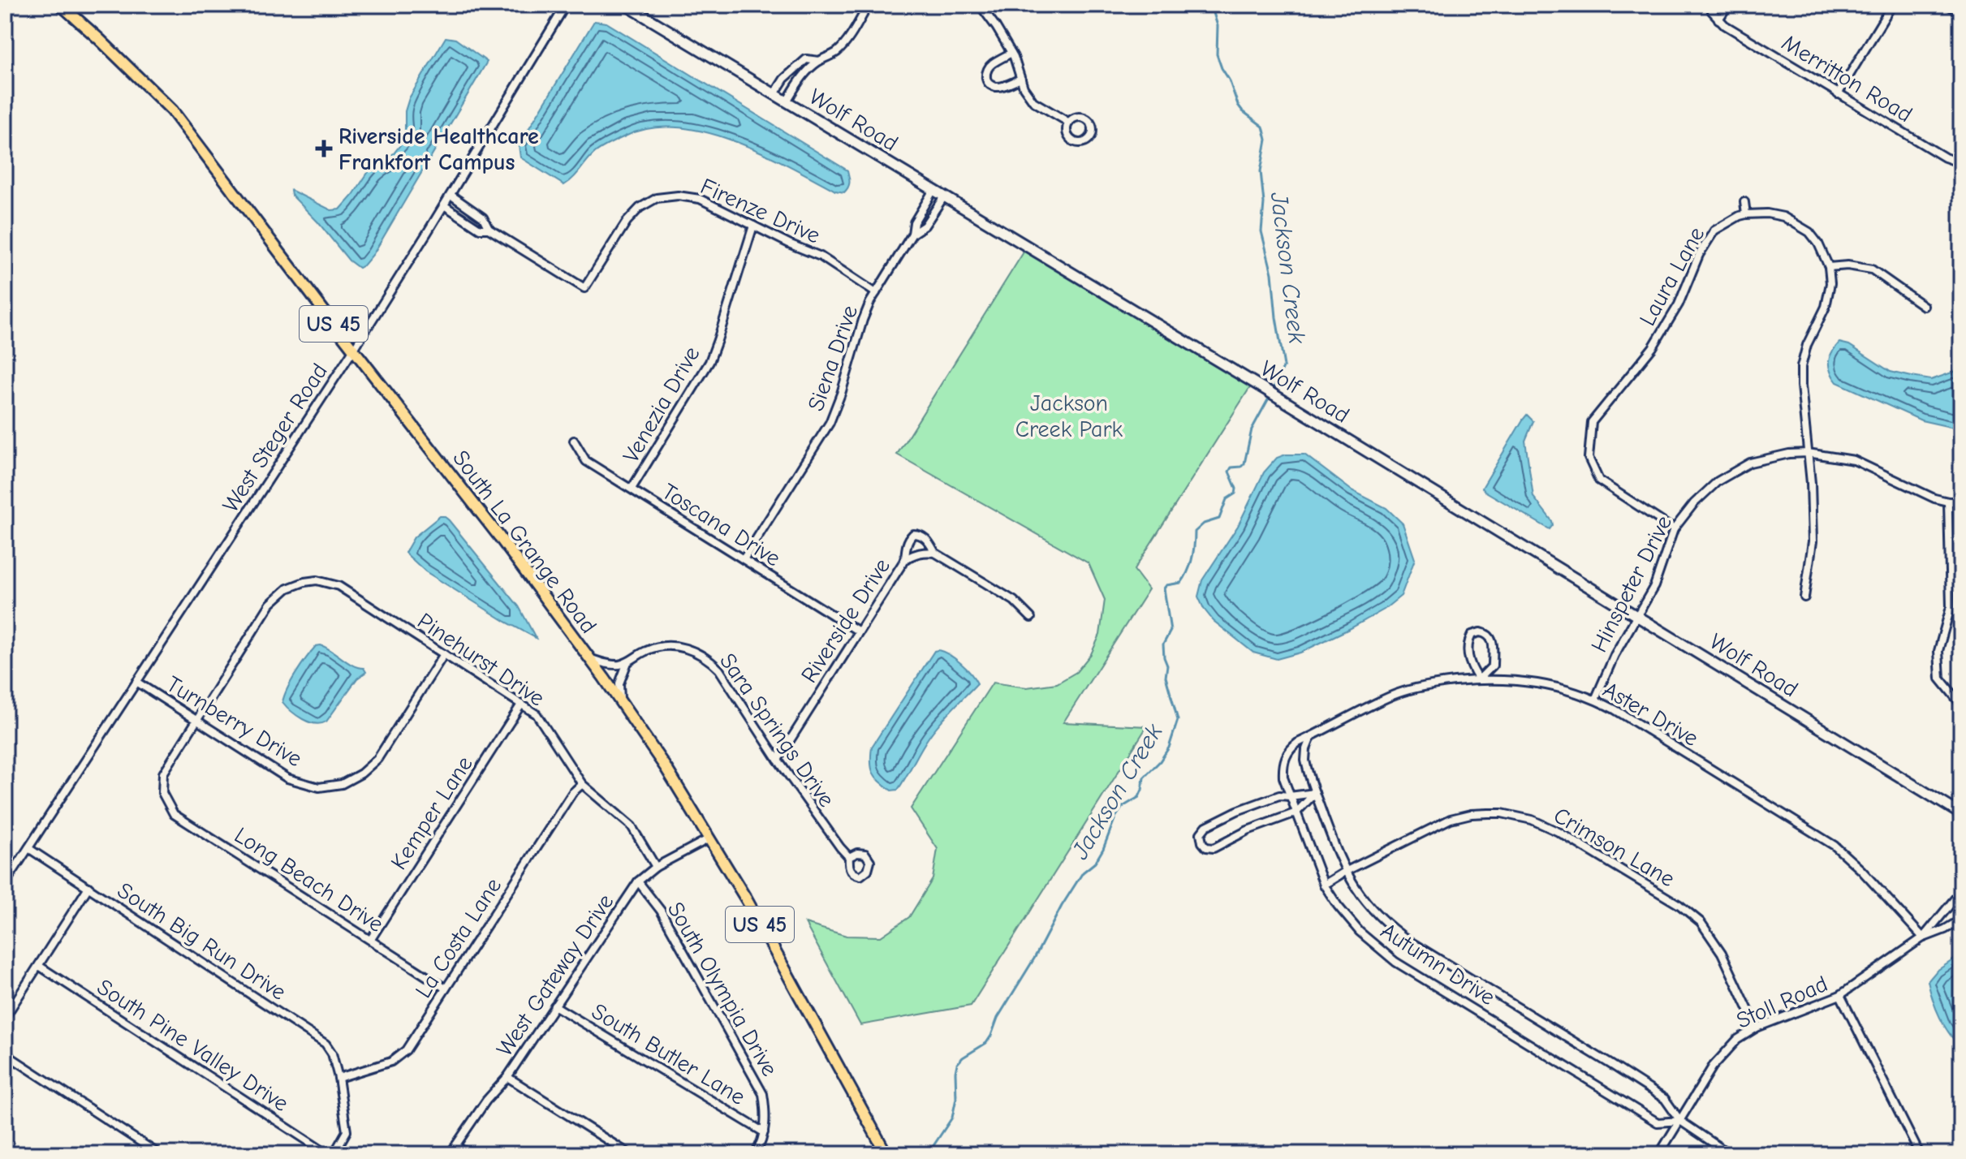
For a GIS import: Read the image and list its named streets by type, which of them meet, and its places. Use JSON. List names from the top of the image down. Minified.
{"streets":{"main road":["Wolf Road","US 45","South La Grange Road"],"street":["Merritton Road","Firenze Drive","Laura Lane","Siena Drive","Venezia Drive","West Steger Road","Toscana Drive","Hinspeter Drive","Riverside Drive","Pinehurst Drive","Aster Drive","Turnberry Drive","Sara Springs Drive","Kemper Lane","Crimson Lane","Long Beach Drive","La Costa Lane","South Big Run Drive","Autumn Drive","West Gateway Drive","South Olympia Drive","Stoll Road","South Pine Valley Drive","South Butler Lane"]},"crossings":[["Wolf Road","Siena Drive"],["Wolf Road","Hinspeter Drive"],["Firenze Drive","Siena Drive"],["Firenze Drive","Venezia Drive"],["Firenze Drive","West Steger Road"],["Laura Lane","Hinspeter Drive"],["Siena Drive","Toscana Drive"],["Venezia Drive","Toscana Drive"],["West Steger Road","South La Grange Road"],["West Steger Road","Turnberry Drive"],["West Steger Road","South Big Run Drive"],["Toscana Drive","Riverside Drive"],["South La Grange Road","West Gateway Drive"],["Hinspeter Drive","Aster Drive"],["Riverside Drive","Sara Springs Drive"],["Pinehurst Drive","Turnberry Drive"],["Pinehurst Drive","Kemper Lane"],["Pinehurst Drive","Long Beach Drive"],["Pinehurst Drive","La Costa Lane"],["Pinehurst Drive","West Gateway Drive"],["Aster Drive","Autumn Drive"],["Aster Drive","Stoll Road"],["Turnberry Drive","Long Beach Drive"],["Kemper Lane","Long Beach Drive"],["Crimson Lane","Autumn Drive"],["Crimson Lane","Stoll Road"],["Long Beach Drive","La Costa Lane"],["La Costa Lane","South Big Run Drive"],["Autumn Drive","Stoll Road"],["West Gateway Drive","South Olympia Drive"],["West Gateway Drive","South Butler Lane"],["South Olympia Drive","South Butler Lane"]],"water":["Jackson Creek"],"parks":["Jackson Creek Park"],"places":{"health":["Riverside Healthcare Frankfort Campus"]}}
